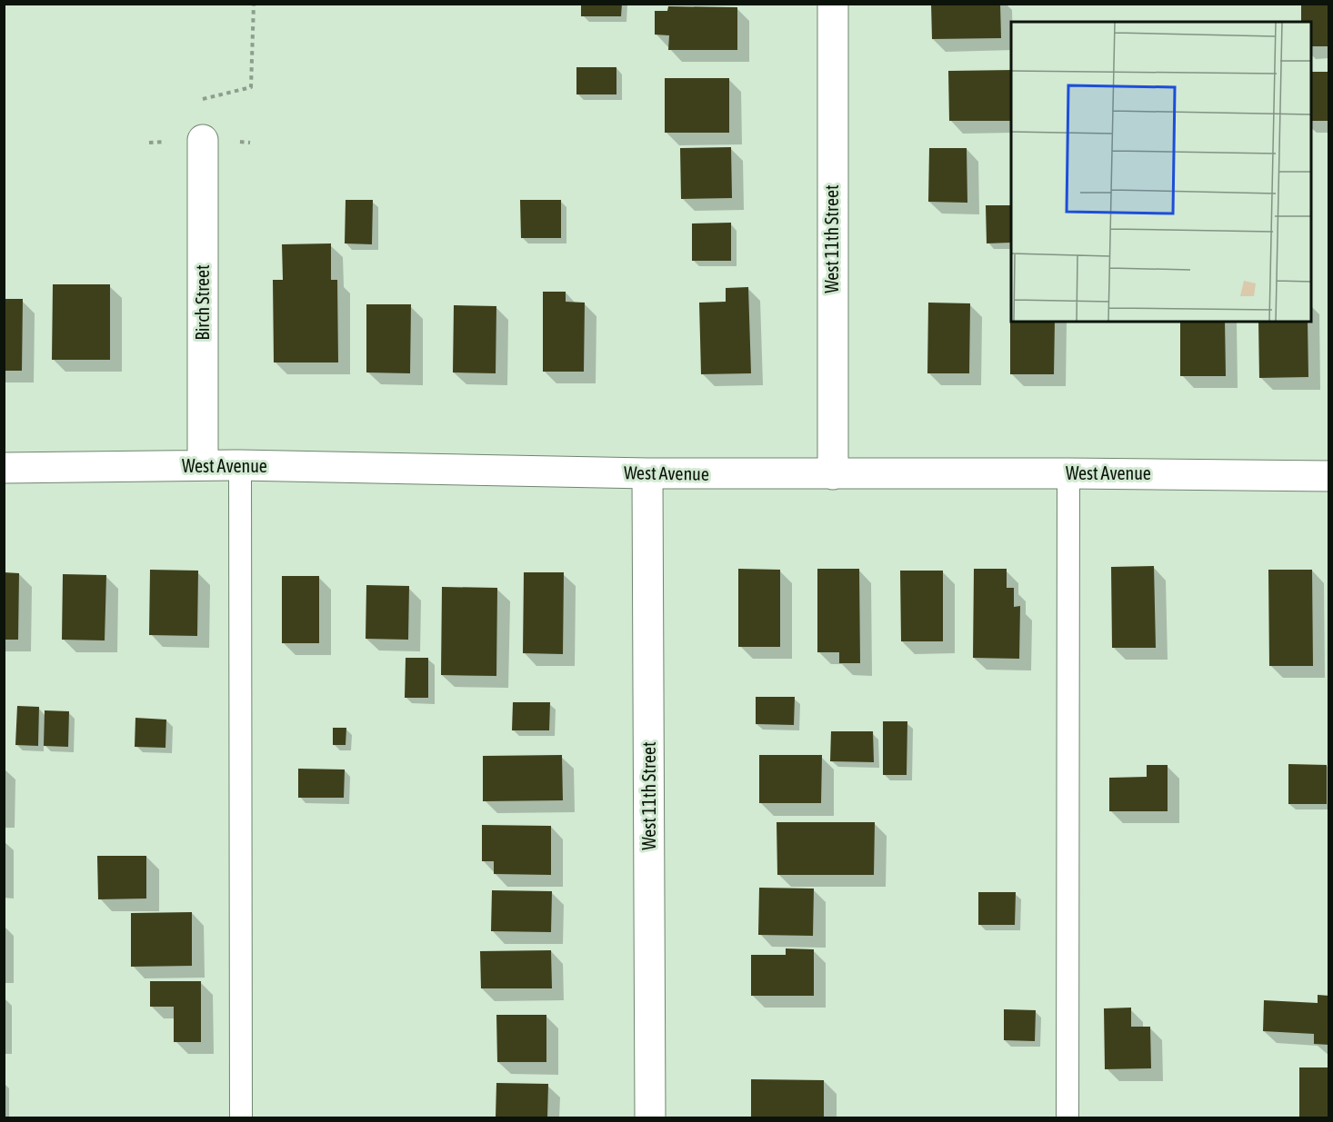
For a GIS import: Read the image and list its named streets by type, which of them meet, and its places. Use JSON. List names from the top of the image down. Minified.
{"streets":{"street":["West 11th Street","Birch Street","West Avenue"]},"crossings":[["West 11th Street","West Avenue"],["Birch Street","West Avenue"]]}
